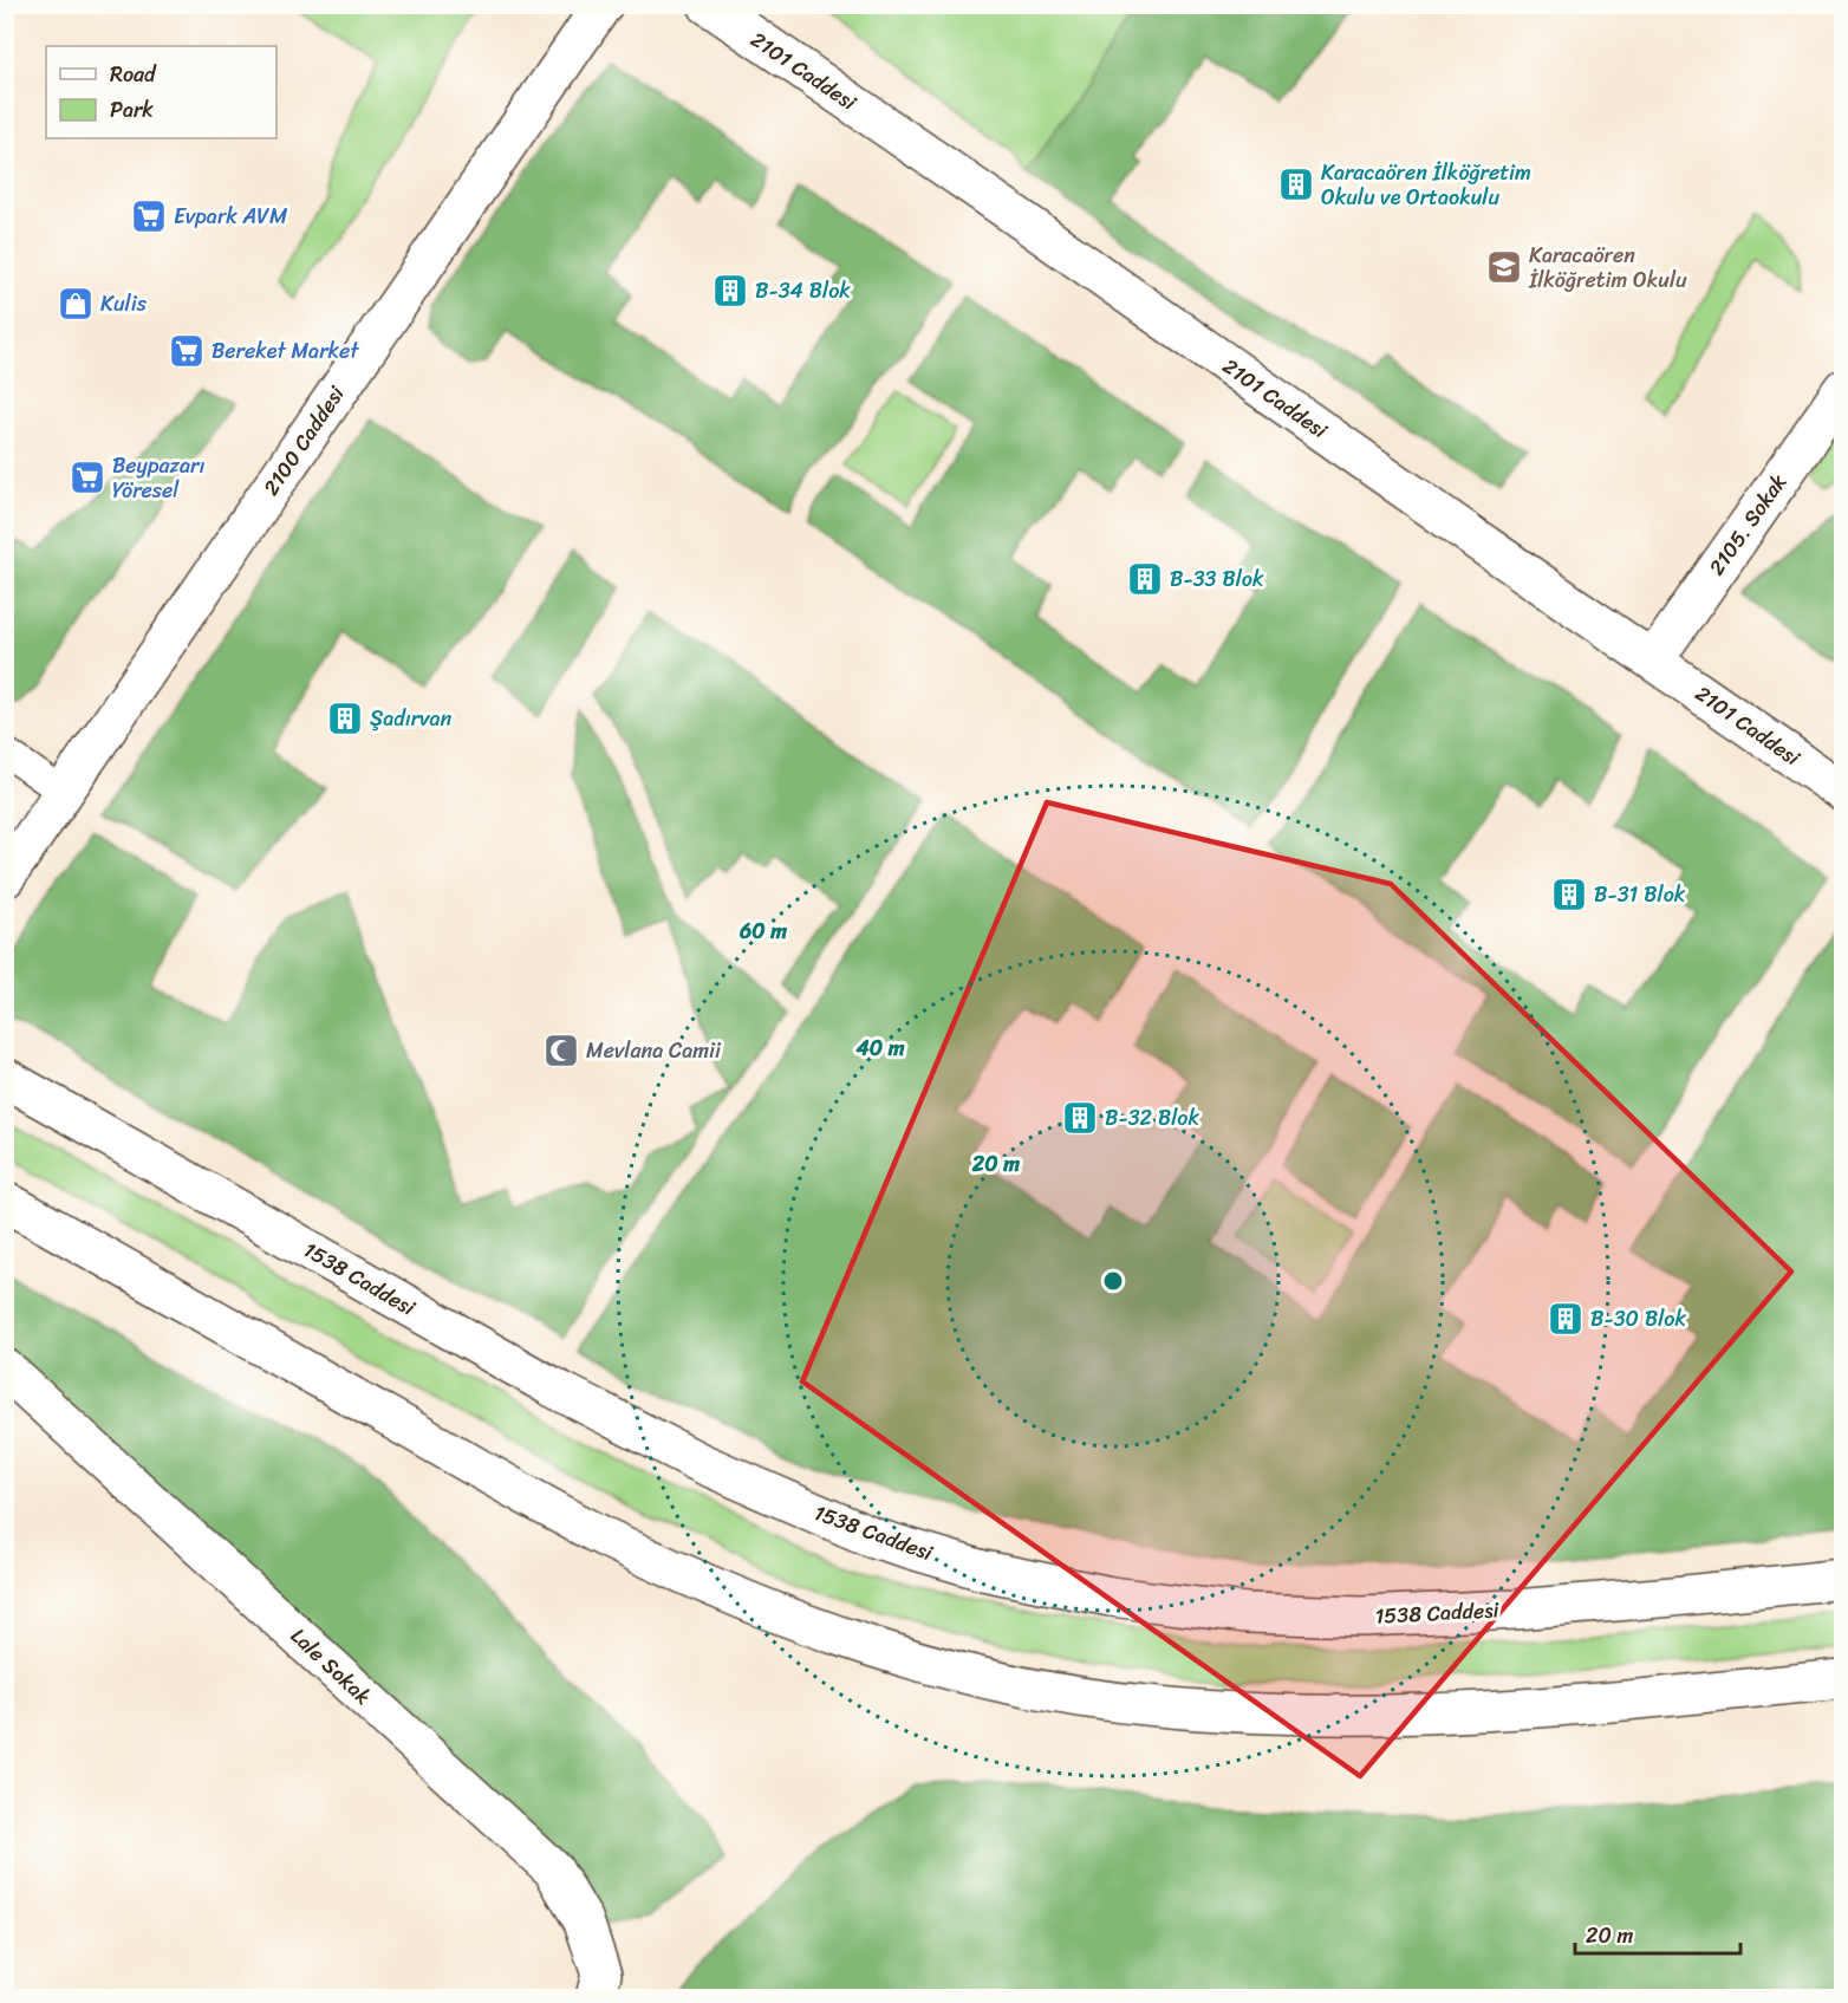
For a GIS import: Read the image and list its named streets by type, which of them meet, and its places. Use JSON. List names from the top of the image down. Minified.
{"streets":{"main road":["2101 Caddesi","2100 Caddesi","2105. Sokak","1538 Caddesi","Lale Sokak"]},"crossings":[["2101 Caddesi","2105. Sokak"]],"places":{"building":["Karacaören İlköğretim Okulu ve Ortaokulu","B-34 Blok","B-33 Blok","Şadırvan","B-31 Blok","B-32 Blok","B-30 Blok"],"supermarket":["Evpark AVM","Bereket Market","Beypazarı Yöresel"],"school or university":["Karacaören İlköğretim Okulu"],"shop":["Kulis"],"mosque":["Mevlana Camii"]},"legend":["Road","Park"],"scale_bar":"20 m","rings":["60 m","40 m","20 m"]}
